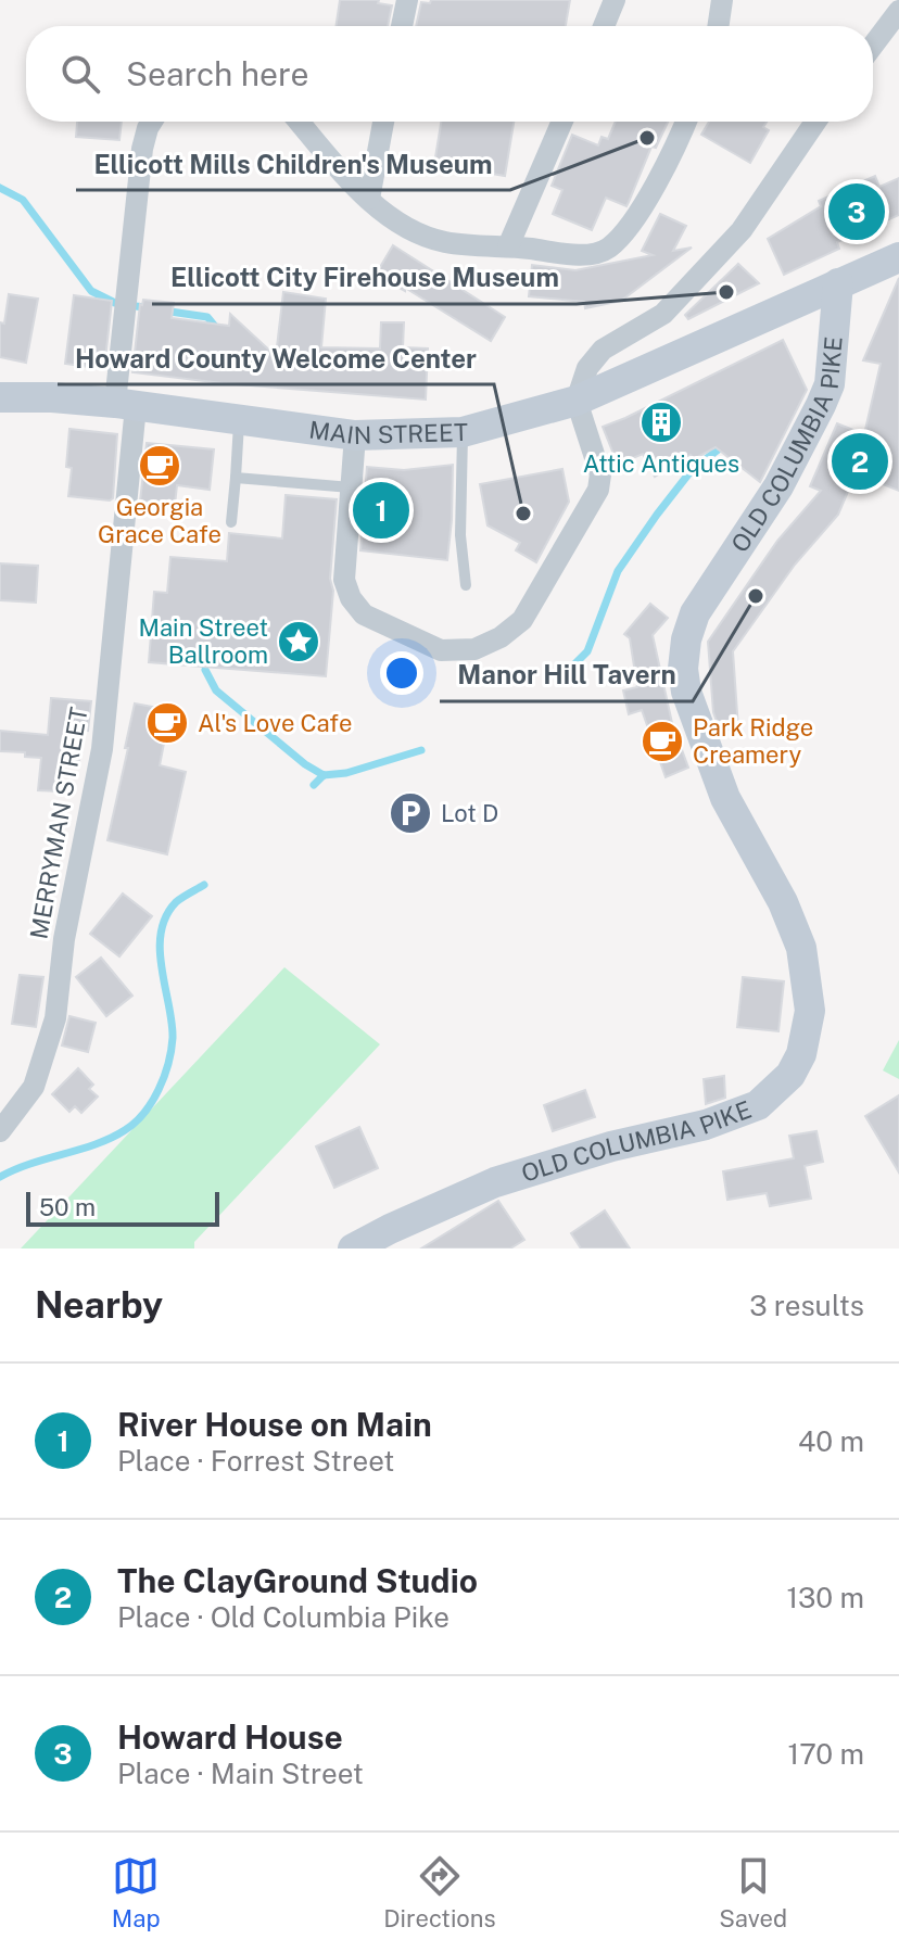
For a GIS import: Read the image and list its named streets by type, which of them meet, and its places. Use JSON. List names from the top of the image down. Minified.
{"streets":{"street":["MAIN STREET","OLD COLUMBIA PIKE","MERRYMAN STREET"]},"crossings":[["MAIN STREET","OLD COLUMBIA PIKE"],["MAIN STREET","MERRYMAN STREET"]],"places":{"other":["Ellicott Mills Children's Museum","Ellicott City Firehouse Museum","Howard County Welcome Center","Manor Hill Tavern"],"building":["Attic Antiques"],"cafe":["Georgia Grace Cafe","Al's Love Cafe","Park Ridge Creamery"],"place":["Main Street Ballroom"],"parking":["Lot D"]},"scale_bar":"50 m","page":{"search":"Search here","pins":["3","2","1"],"scale":"50 m","heading":["Nearby","3 results"],"list":[{"mark":"1","name":"River House on Main","note":"Place · Forrest Street","value":"40 m"},{"mark":"2","name":"The ClayGround Studio","note":"Place · Old Columbia Pike","value":"130 m"},{"mark":"3","name":"Howard House","note":"Place · Main Street","value":"170 m"}],"nav":["Map","Directions","Saved"]}}
